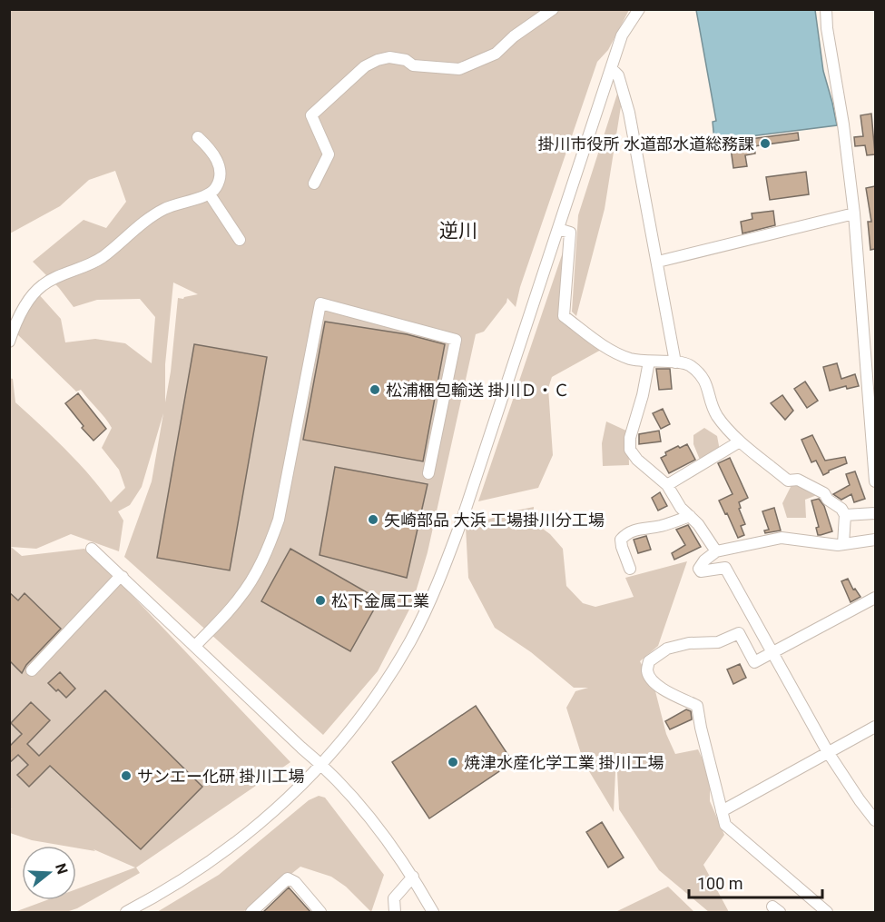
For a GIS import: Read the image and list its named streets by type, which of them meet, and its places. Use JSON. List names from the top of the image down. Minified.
{"districts":["逆川"],"places":["掛川市役所 水道部水道総務課","松浦梱包輸送 掛川Ｄ・Ｃ","矢崎部品 大浜 工場掛川分工場","松下金属工業","焼津水産化学工業 掛川工場","サンエー化研 掛川工場"],"scale_bar":"100 m","north":"right"}
